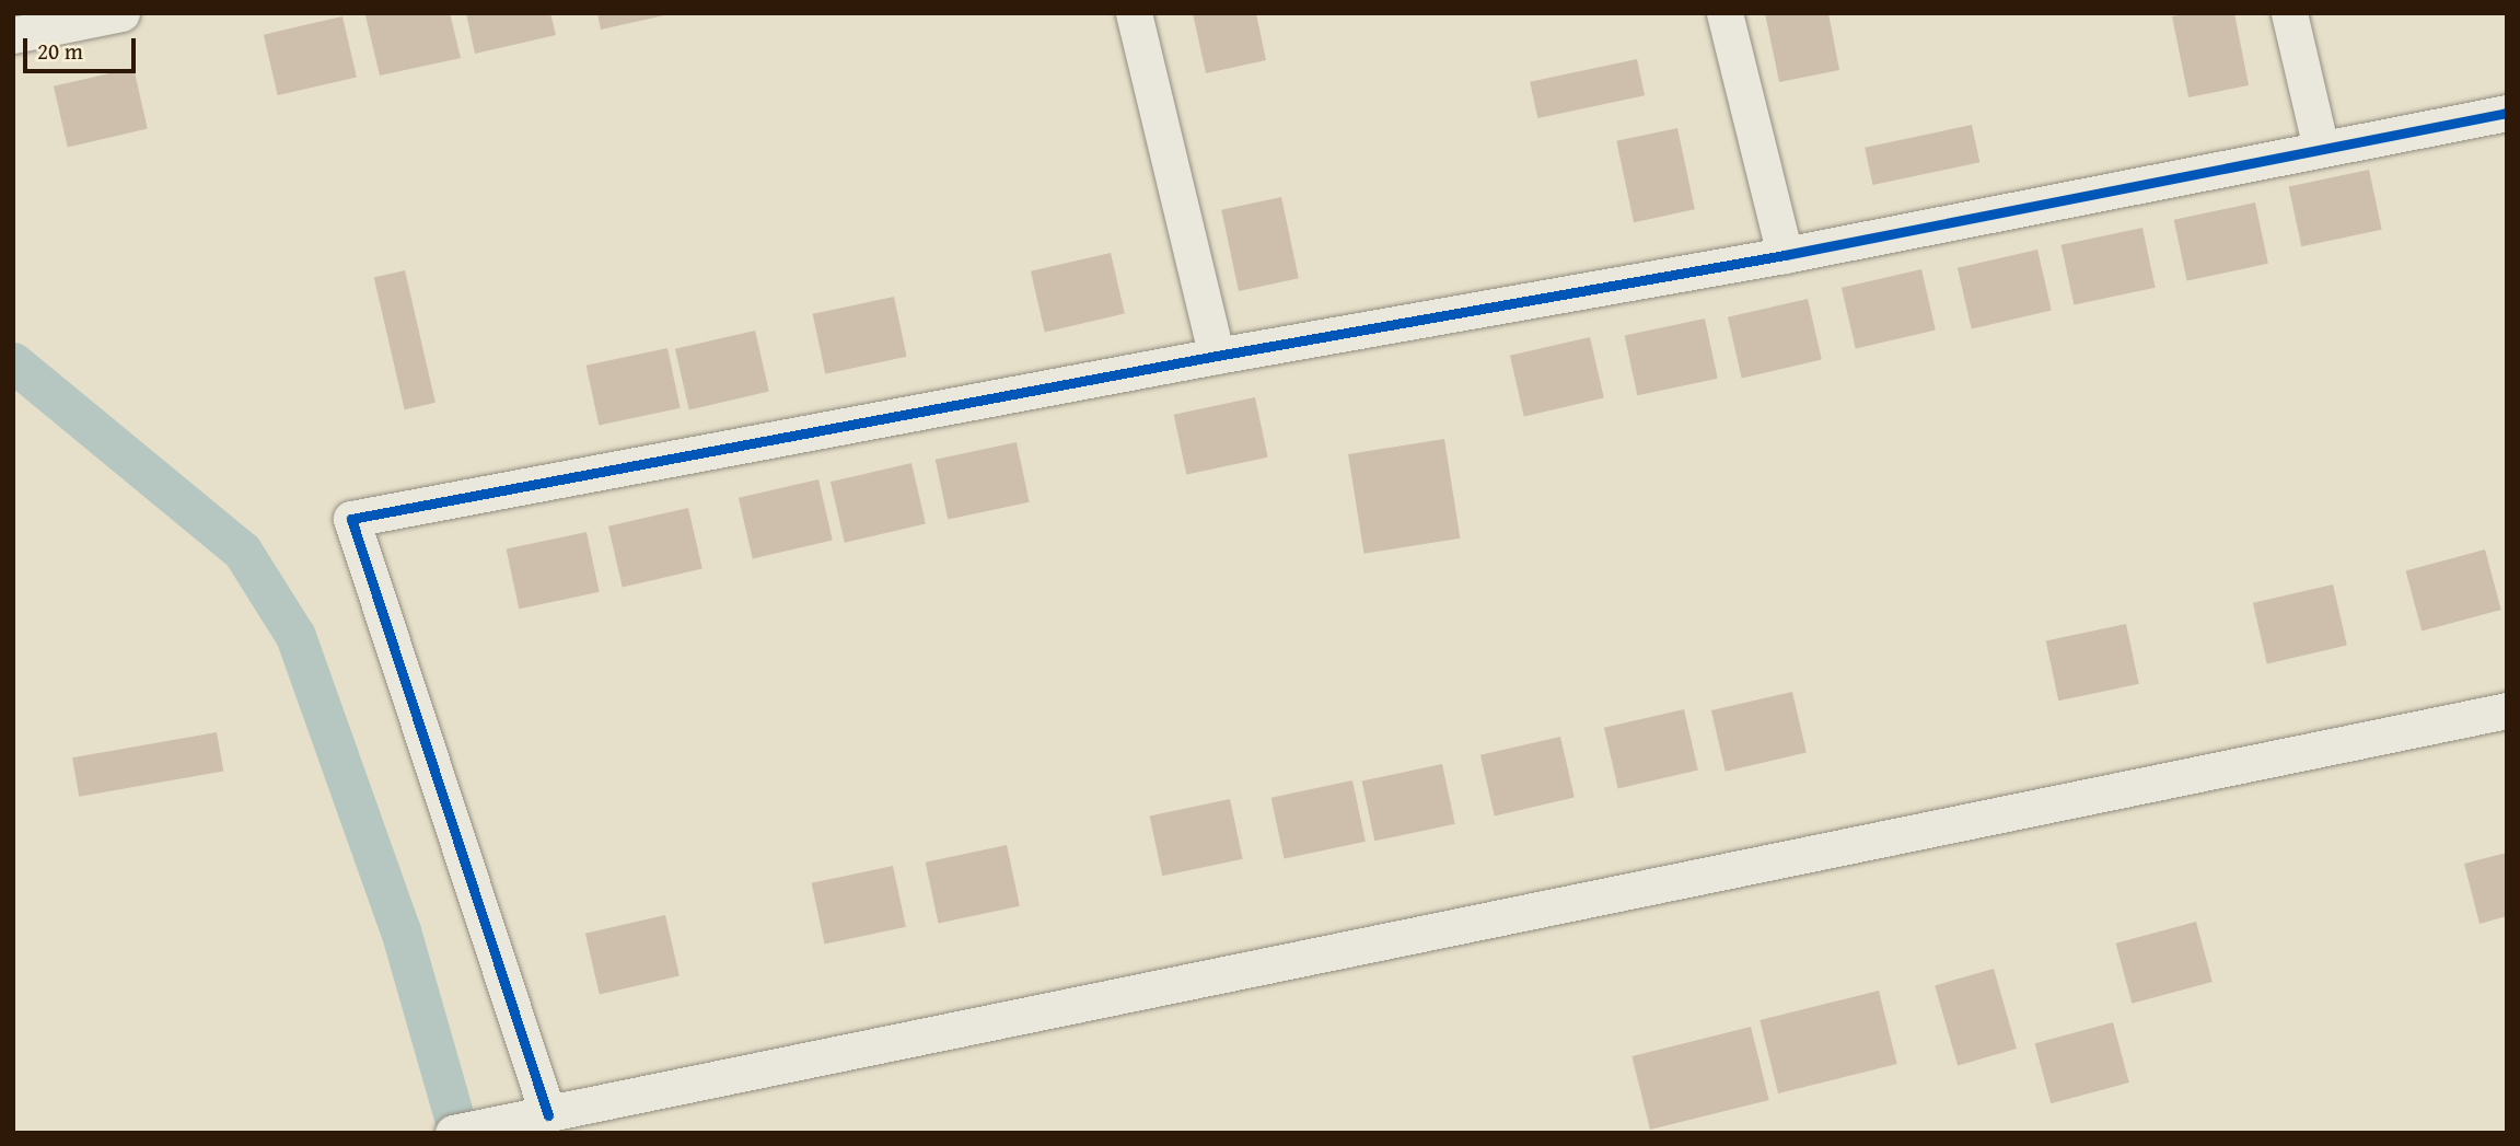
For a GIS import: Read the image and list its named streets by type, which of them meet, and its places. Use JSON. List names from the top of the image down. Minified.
{"scale_bar":"20 m"}
